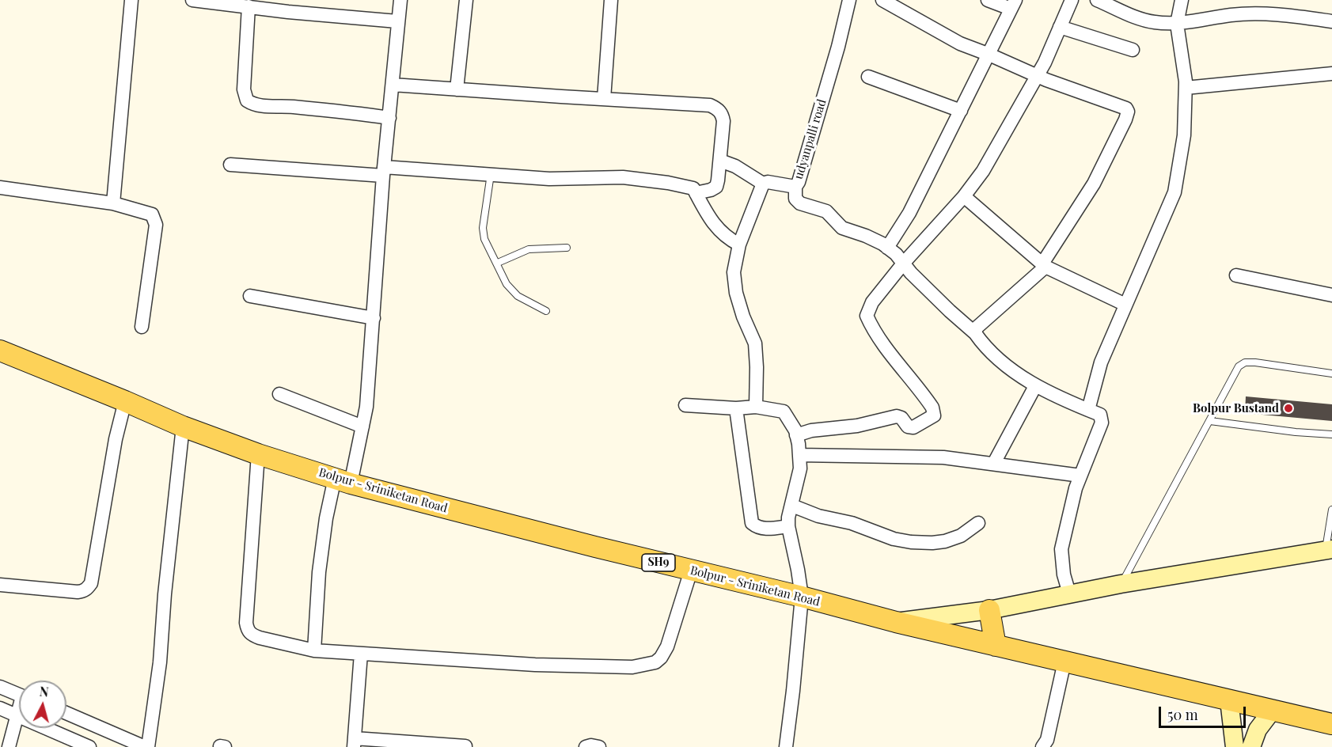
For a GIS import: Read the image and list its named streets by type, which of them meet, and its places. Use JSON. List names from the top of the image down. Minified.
{"streets":{"main road":["Bolpur - Sriniketan Road","SH9"],"street":["udyanpalli road"]},"places":["Bolpur Bustand"],"scale_bar":"50 m","north":"top"}
